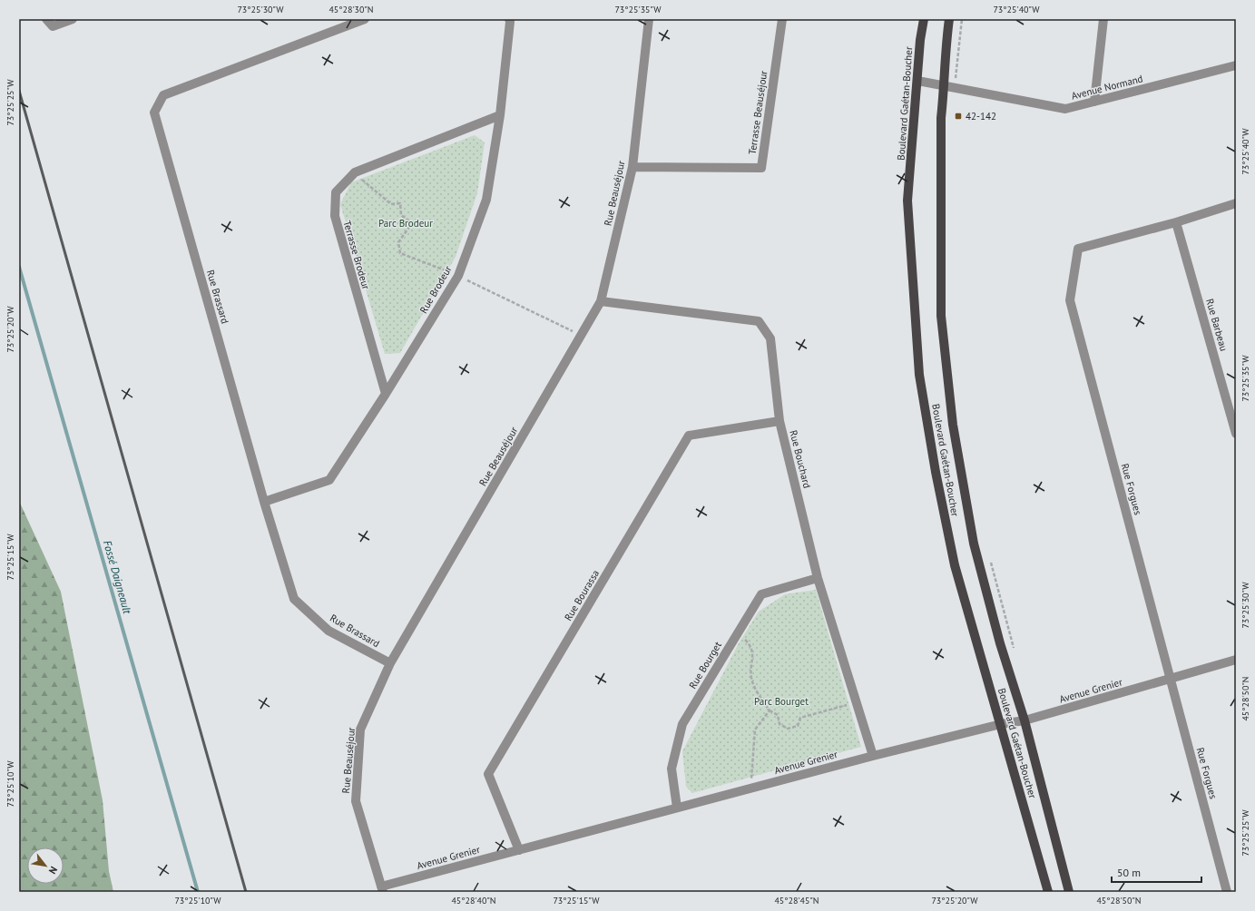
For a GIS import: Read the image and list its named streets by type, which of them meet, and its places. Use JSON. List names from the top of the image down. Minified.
{"streets":{"main road":["Boulevard Gaétan-Boucher"],"street":["Avenue Normand","Terrasse Beauséjour","Rue Beauséjour","Terrasse Brodeur","Rue Brodeur","Rue Brassard","Rue Barbeau","Rue Bouchard","Rue Forgues","Rue Bourassa","Rue Bourget","Avenue Grenier"]},"crossings":[["Avenue Normand","Boulevard Gaétan-Boucher"],["Boulevard Gaétan-Boucher","Avenue Grenier"],["Terrasse Beauséjour","Rue Beauséjour"],["Rue Beauséjour","Rue Brassard"],["Rue Beauséjour","Rue Bouchard"],["Rue Beauséjour","Avenue Grenier"],["Terrasse Brodeur","Rue Brodeur"],["Rue Brodeur","Rue Brassard"],["Rue Barbeau","Rue Forgues"],["Rue Bouchard","Rue Bourassa"],["Rue Bouchard","Rue Bourget"],["Rue Bouchard","Avenue Grenier"],["Rue Forgues","Avenue Grenier"],["Rue Bourassa","Avenue Grenier"],["Rue Bourget","Avenue Grenier"]],"water":["Fossé Daigneault"],"parks":["Parc Brodeur","Parc Bourget"],"places":{"transit":["42-142"]},"scale_bar":"50 m","north":"bottom right","coordinates":["73°25'30\"W","45°28'30\"N","73°25'35\"W","73°25'40\"W","73°25'25\"W","73°25'20\"W","73°25'15\"W","45°28'50\"N","73°25'10\"W","45°28'40\"N","45°28'45\"N"]}
